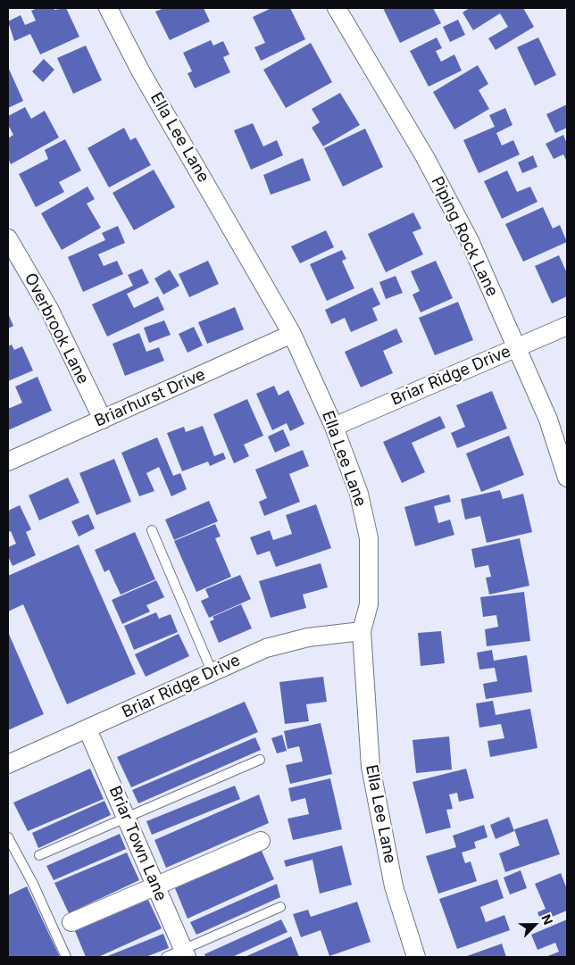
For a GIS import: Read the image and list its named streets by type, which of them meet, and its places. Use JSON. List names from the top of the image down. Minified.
{"streets":{"street":["Ella Lee Lane","Piping Rock Lane","Overbrook Lane","Briar Ridge Drive","Briarhurst Drive","Briar Town Lane"]},"crossings":[["Ella Lee Lane","Briar Ridge Drive"],["Ella Lee Lane","Briarhurst Drive"],["Piping Rock Lane","Briar Ridge Drive"],["Overbrook Lane","Briarhurst Drive"],["Briar Ridge Drive","Briar Town Lane"]],"north":"top right"}
